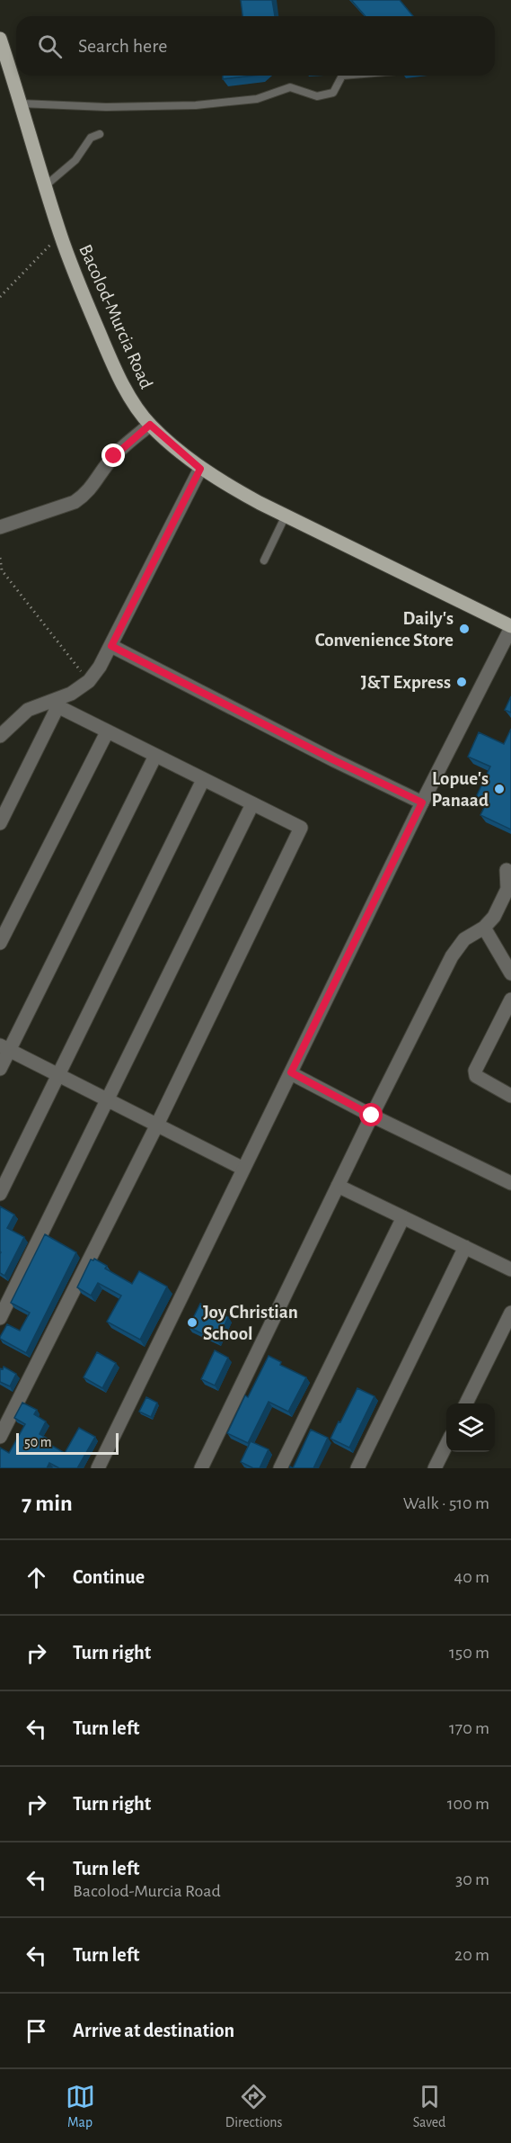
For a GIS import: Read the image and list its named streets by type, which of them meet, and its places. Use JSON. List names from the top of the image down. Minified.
{"streets":{"main road":["Bacolod-Murcia Road"]},"places":["Daily's Convenience Store","J&T Express","Lopue's Panaad","Joy Christian School"],"scale_bar":"50 m","page":{"search":"Search here","scale":"50 m","heading":["7 min","Walk · 510 m"],"list":[["Continue","40 m"],["Turn right","150 m"],["Turn left","170 m"],["Turn right","100 m"],["Turn left","Bacolod-Murcia Road","30 m"],["Turn left","20 m"],"Arrive at destination"],"nav":["Map","Directions","Saved"]}}
